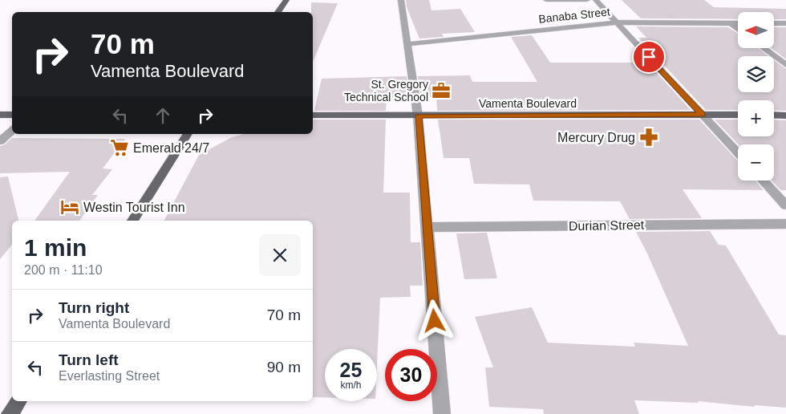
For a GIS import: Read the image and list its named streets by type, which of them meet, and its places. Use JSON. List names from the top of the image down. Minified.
{"streets":{"main road":["Vamenta Boulevard"],"street":["Banaba Street","Durian Street"]},"places":{"office":["St. Gregory Technical School"],"pharmacy":["Mercury Drug"],"supermarket":["Emerald 24/7"],"hotel":["Westin Tourist Inn"]},"north":"left","page":{"map_buttons":["+","−"],"turn":["70 m","Vamenta Boulevard"],"heading":["1 min","200 m · 11:10"],"list":[{"name":"Turn right","note":"Vamenta Boulevard","value":"70 m"},{"name":"Turn left","note":"Everlasting Street","value":"90 m"}],"speed":"25 km/h","limit":"30"}}
